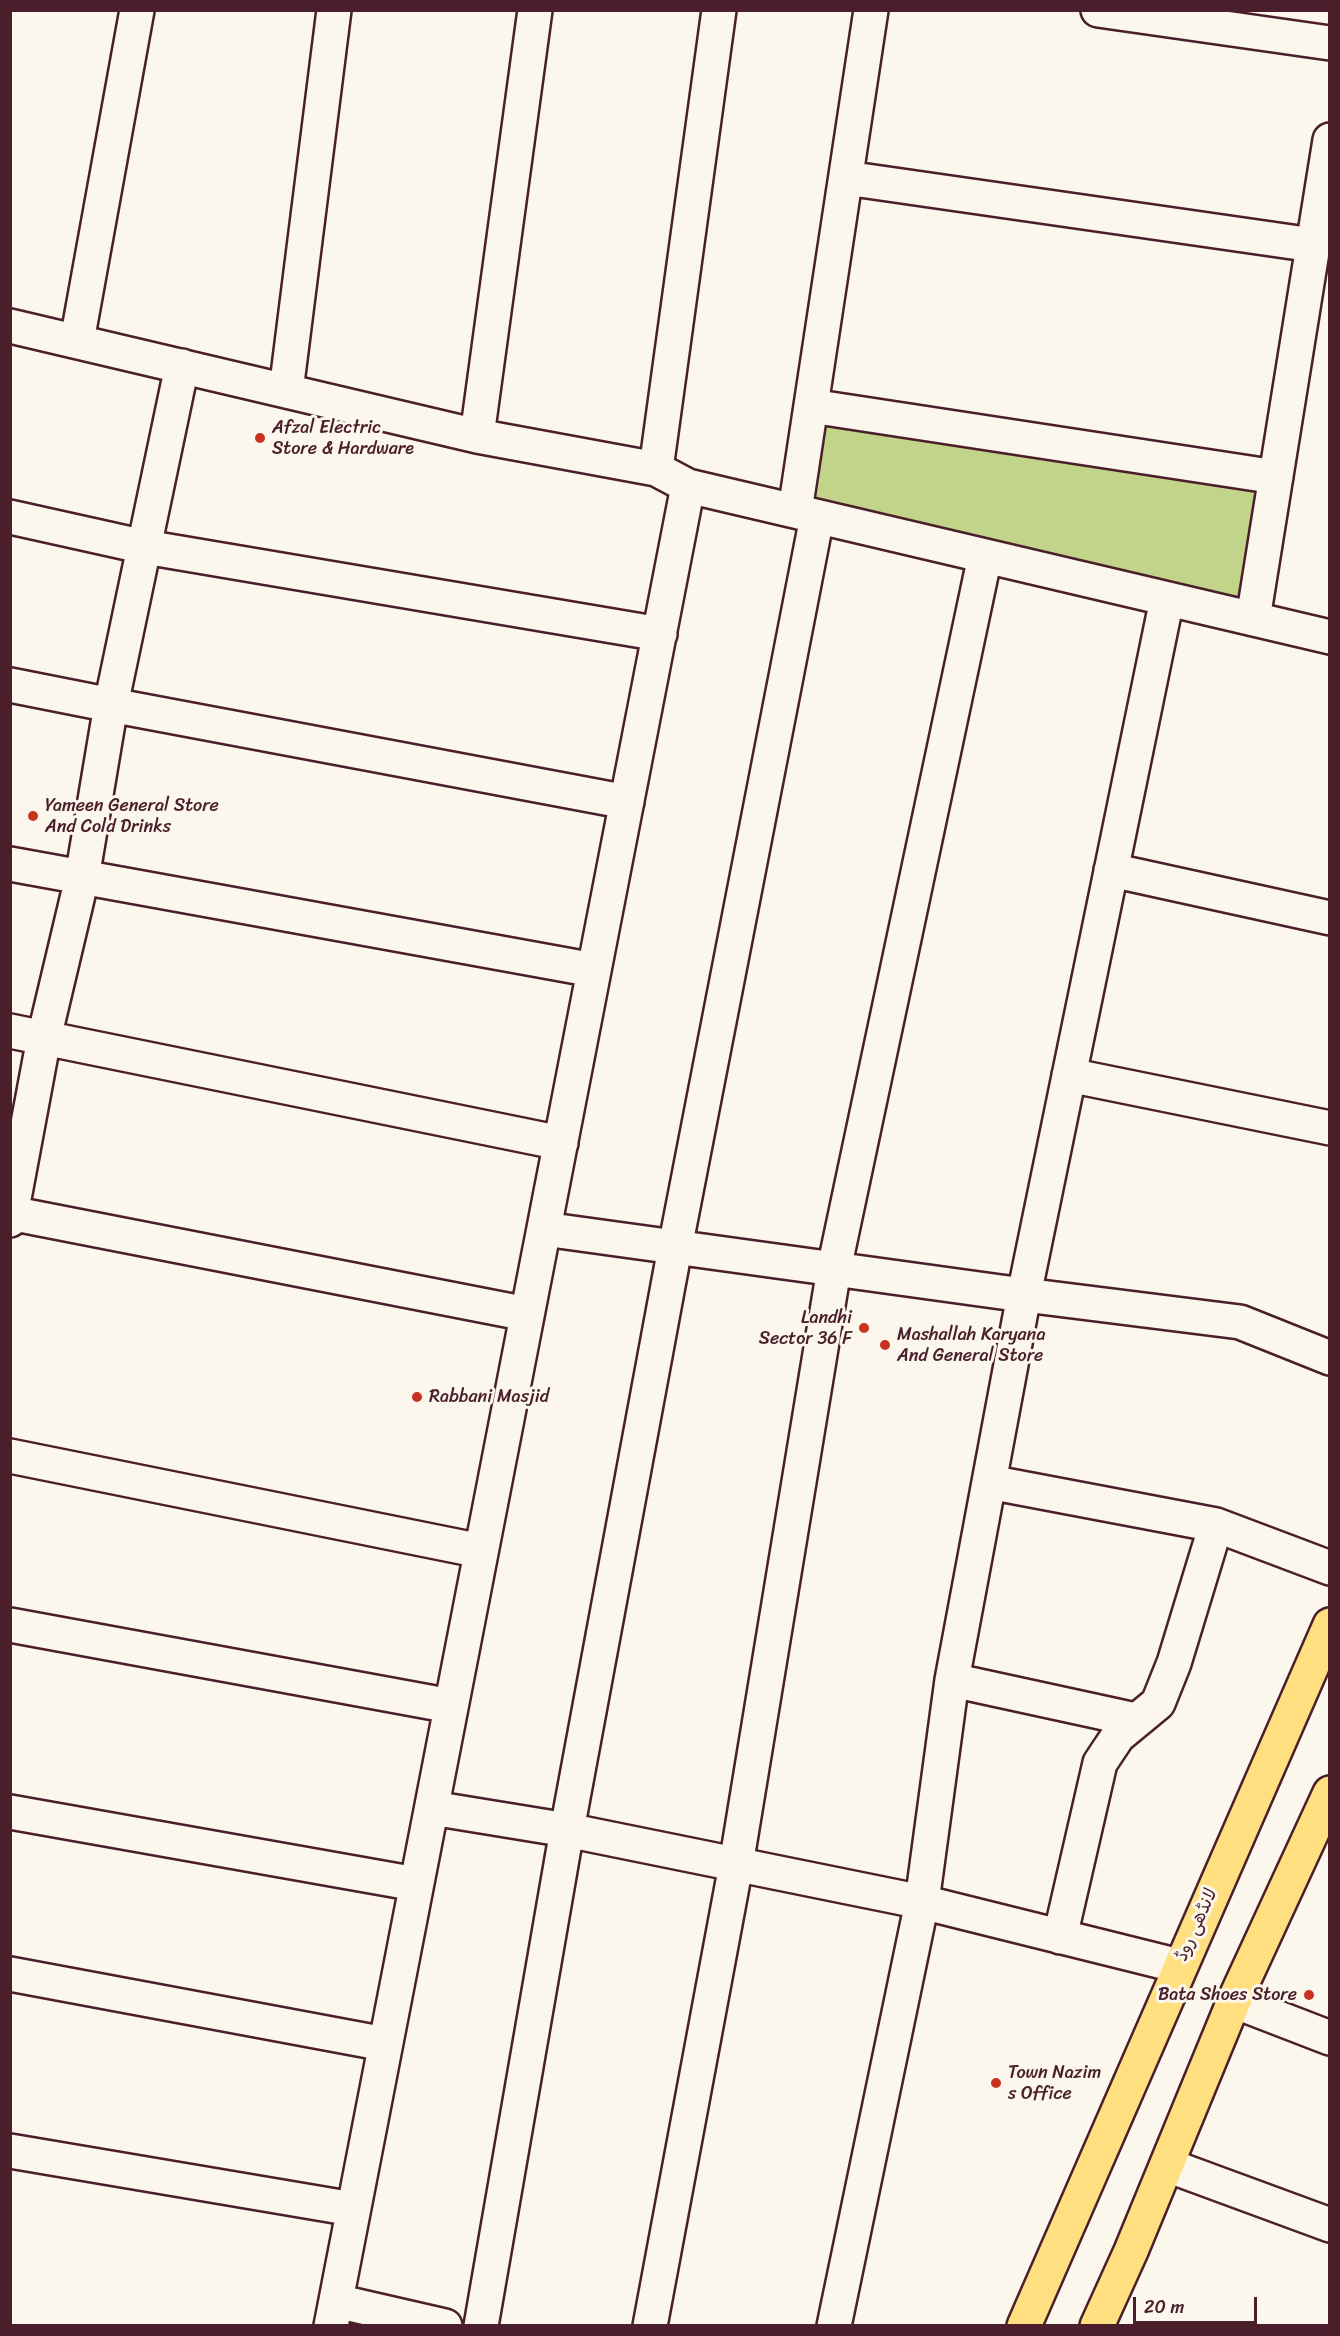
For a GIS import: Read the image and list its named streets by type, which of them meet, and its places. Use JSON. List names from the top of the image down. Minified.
{"streets":{"main road":["لانڈھی روڈ"]},"places":["Afzal Electric Store & Hardware","Yameen General Store And Cold Drinks","Landhi Sector 36 F","Mashallah Karyana And General Store","Rabbani Masjid","Bata Shoes Store","Town Nazim s Office"],"scale_bar":"20 m"}
